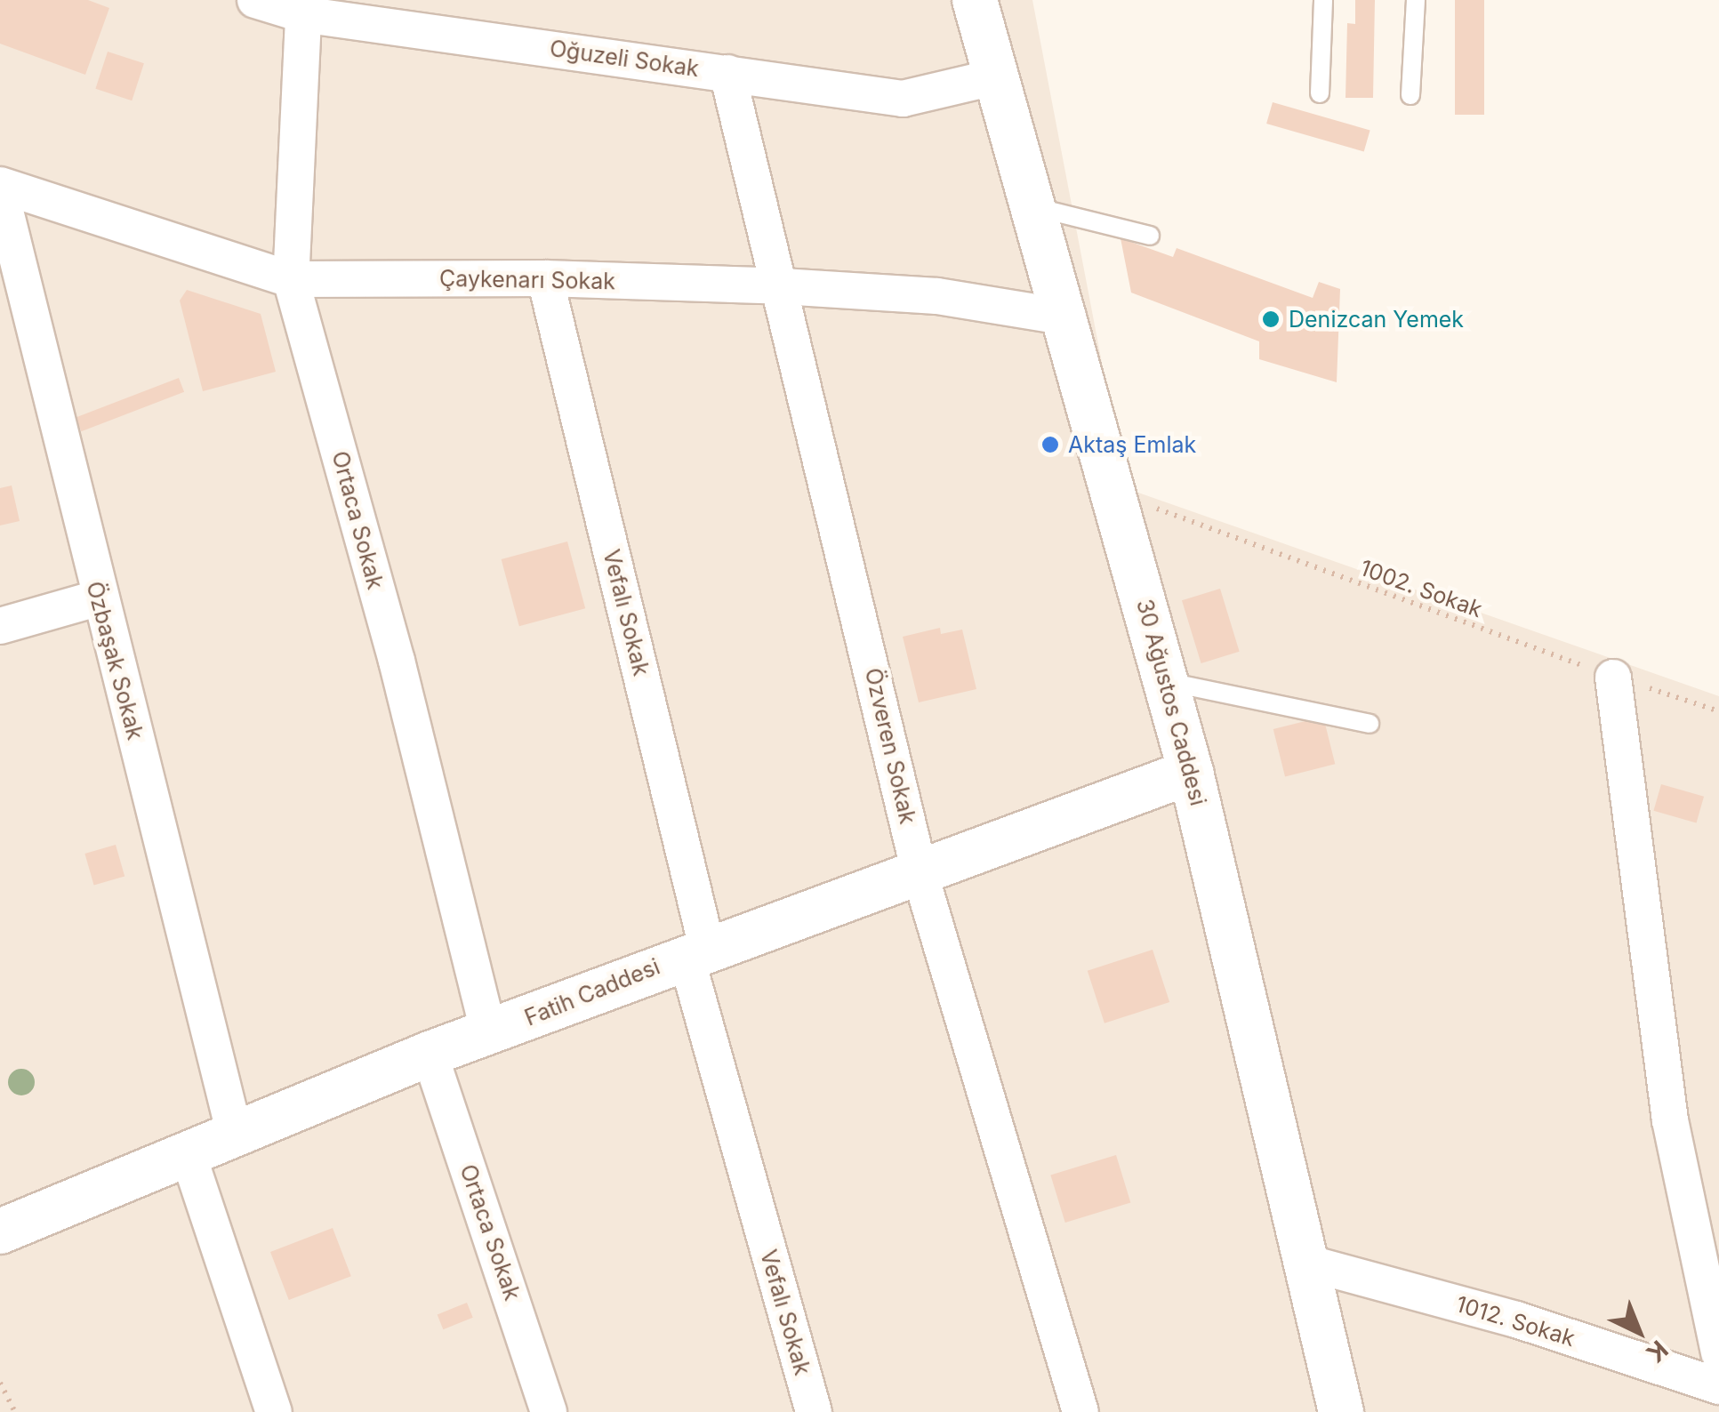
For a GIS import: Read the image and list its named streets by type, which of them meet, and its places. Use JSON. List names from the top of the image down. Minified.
{"streets":{"street":["Oğuzeli Sokak","Çaykenarı Sokak","Ortaca Sokak","Vefalı Sokak","Özbaşak Sokak","30 Ağustos Caddesi","Özveren Sokak","Fatih Caddesi","1012. Sokak"],"path":["1002. Sokak"]},"crossings":[["Oğuzeli Sokak","Ortaca Sokak"],["Oğuzeli Sokak","30 Ağustos Caddesi"],["Oğuzeli Sokak","Özveren Sokak"],["Çaykenarı Sokak","Ortaca Sokak"],["Çaykenarı Sokak","Vefalı Sokak"],["Çaykenarı Sokak","Özbaşak Sokak"],["Çaykenarı Sokak","30 Ağustos Caddesi"],["Çaykenarı Sokak","Özveren Sokak"],["Ortaca Sokak","Fatih Caddesi"],["1002. Sokak","30 Ağustos Caddesi"],["Vefalı Sokak","Fatih Caddesi"],["Özbaşak Sokak","Fatih Caddesi"],["30 Ağustos Caddesi","Fatih Caddesi"],["30 Ağustos Caddesi","1012. Sokak"],["Özveren Sokak","Fatih Caddesi"]],"places":["Denizcan Yemek","Aktaş Emlak"],"north":"bottom right"}
